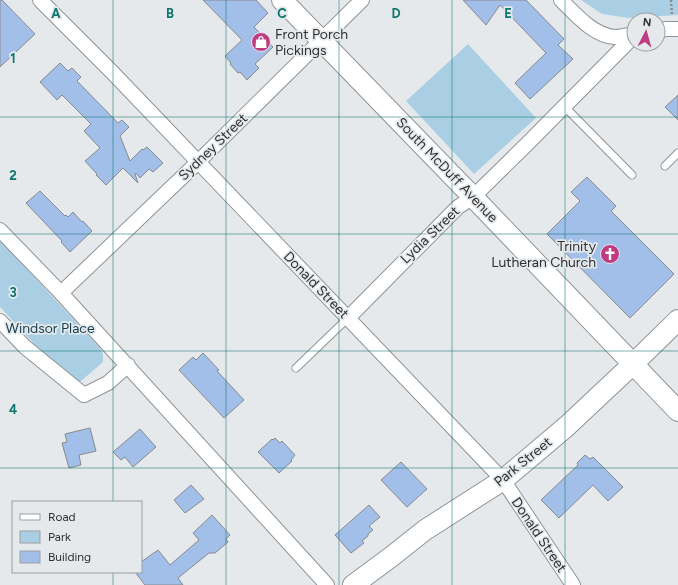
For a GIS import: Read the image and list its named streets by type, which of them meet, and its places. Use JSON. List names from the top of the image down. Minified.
{"streets":{"main road":["South McDuff Avenue","Park Street"],"street":["Sydney Street","Lydia Street","Donald Street"]},"crossings":[["Sydney Street","South McDuff Avenue"],["Sydney Street","Donald Street"],["South McDuff Avenue","Lydia Street"],["South McDuff Avenue","Park Street"],["Lydia Street","Donald Street"],["Donald Street","Park Street"]],"parks":["Windsor Place"],"places":{"shop":["Front Porch Pickings"],"church":["Trinity Lutheran Church"]},"legend":["Road","Park","Building"],"north":"top","grid":{"columns":["A","B","C","D","E"],"rows":["1","2","3","4"]}}
